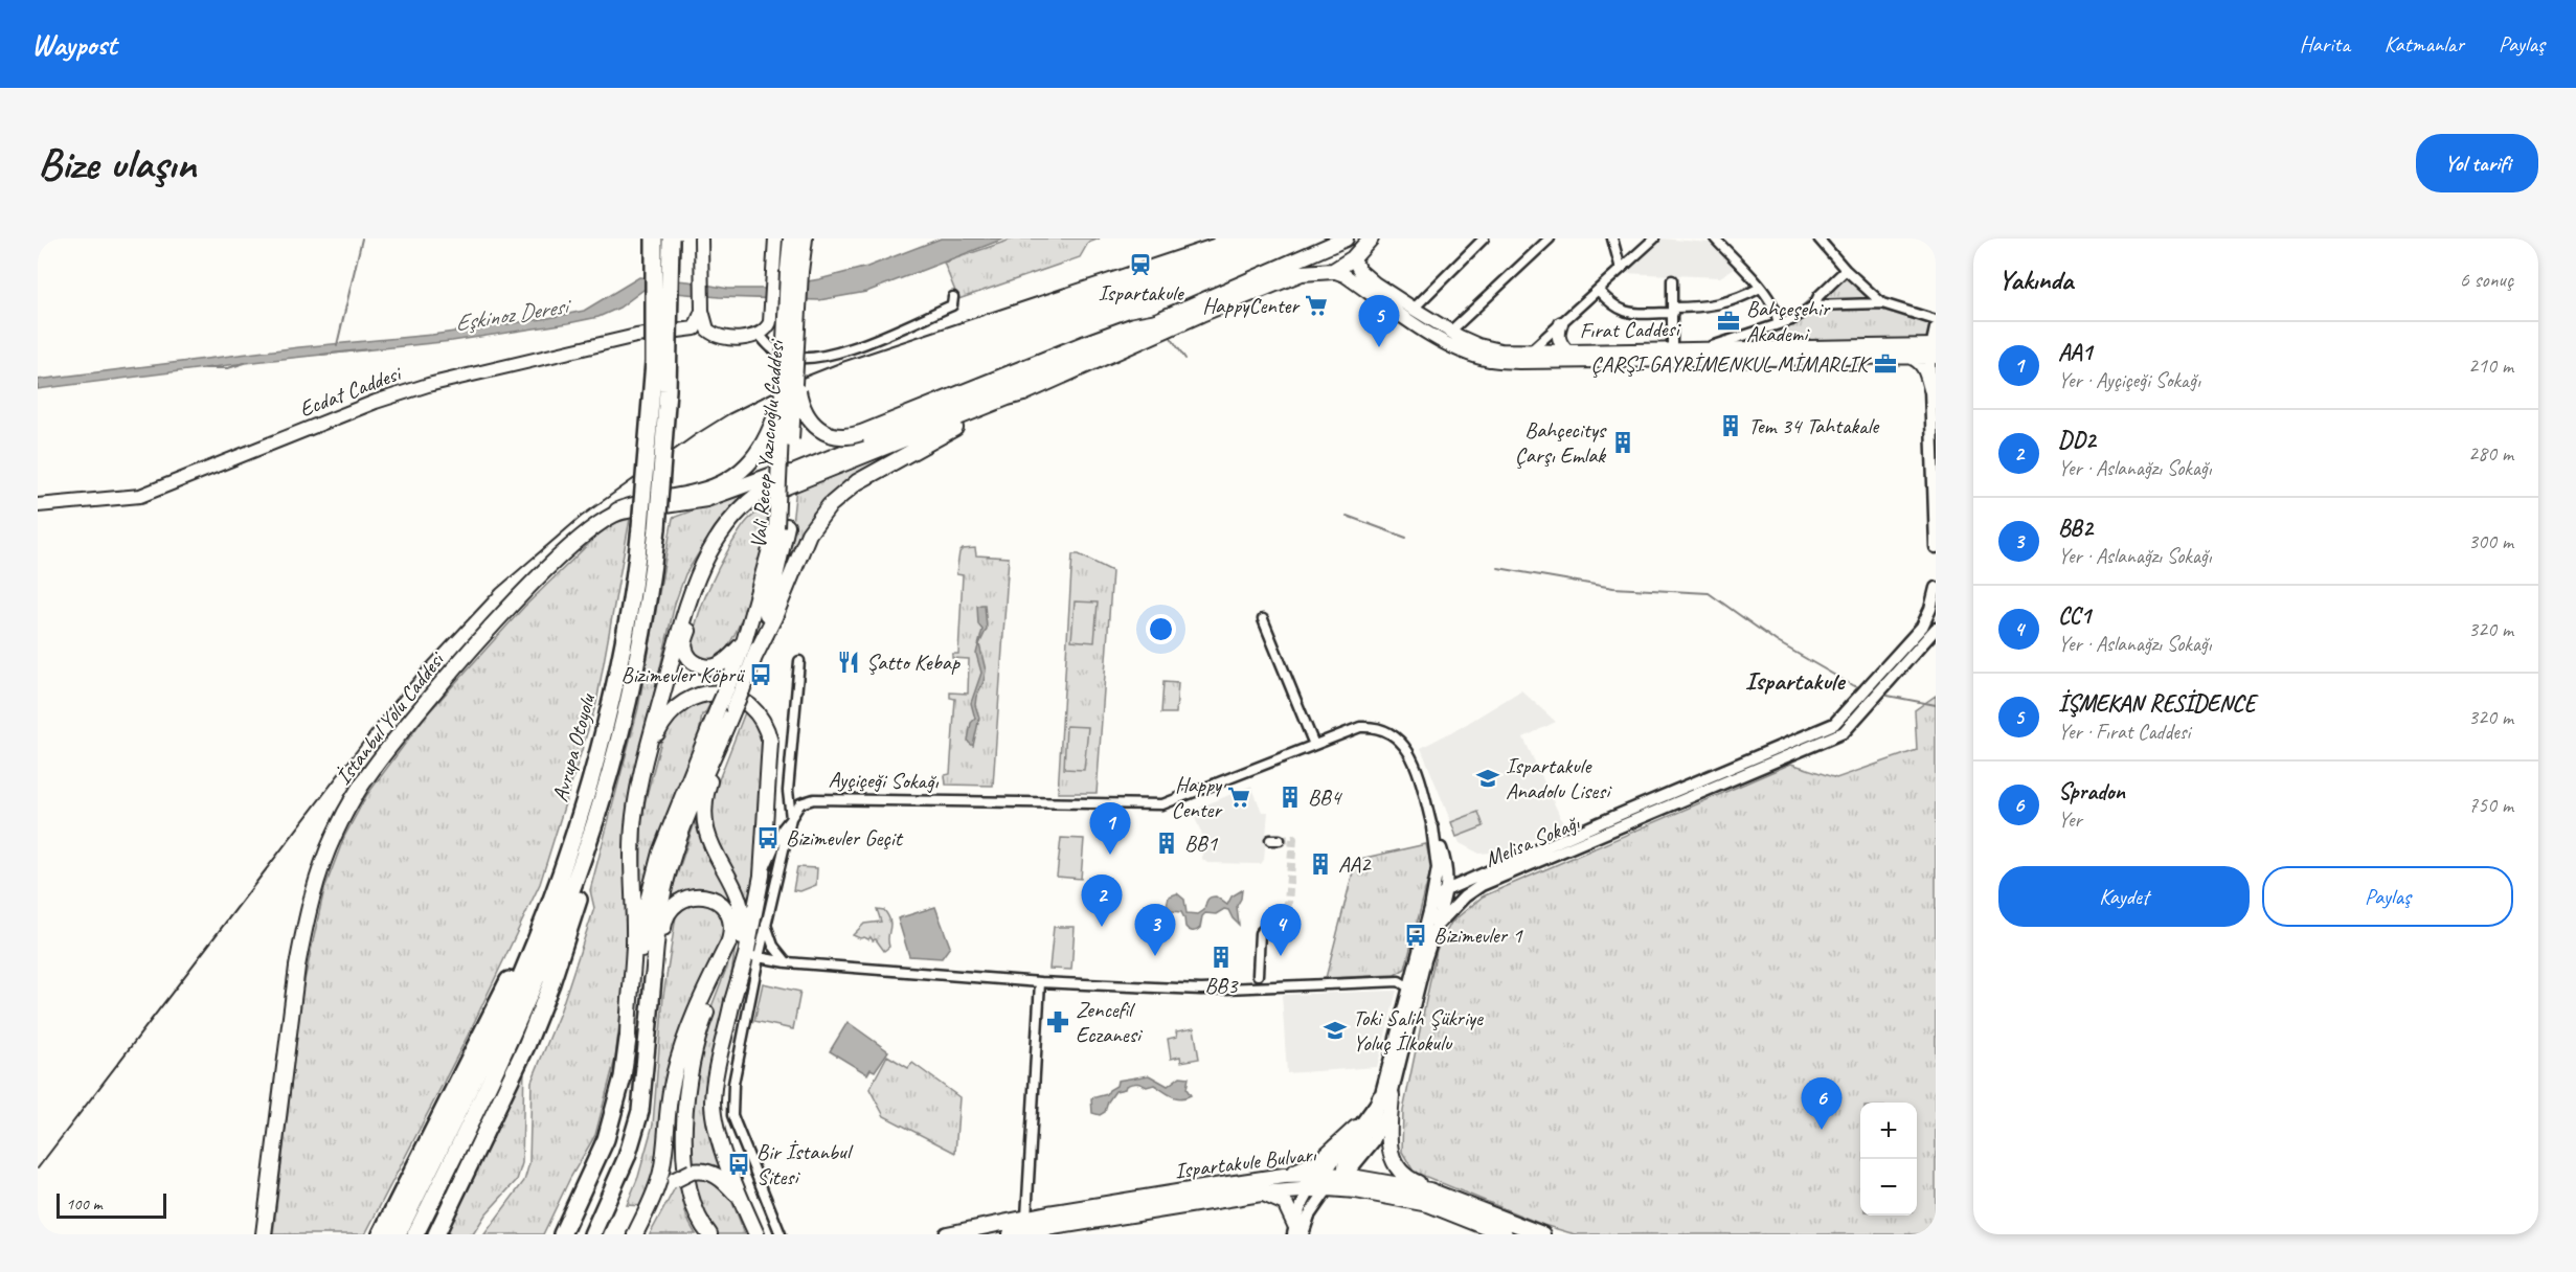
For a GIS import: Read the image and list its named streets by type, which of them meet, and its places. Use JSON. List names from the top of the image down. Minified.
{"streets":{"highway":["Avrupa Otoyolu"],"main road":["Fırat Caddesi","Ecdat Caddesi","Vali Recep Yazıcıoğlu Caddesi","İstanbul Yolu Caddesi","Ispartakule Bulvarı"],"street":["Ayçiçeği Sokağı","Melisa Sokağı"]},"crossings":[["Ayçiçeği Sokağı","Melisa Sokağı"],["Melisa Sokağı","Ispartakule Bulvarı"]],"districts":["Ispartakule"],"water":["Eşkinoz Deresi"],"places":{"station":["Ispartakule"],"supermarket":["HappyCenter","Happy Center"],"office":["Bahçeşehir Akademi","ÇARŞI GAYRİMENKUL MİMARLIK"],"building":["Tem 34 Tahtakale","Bahçecitys Çarşı Emlak","BB4","BB1","AA2","BB3"],"restaurant":["Şatto Kebap"],"bus stop":["Bizimevler Köprü","Bizimevler Geçit","Bizimevler 1","Bir İstanbul Sitesi"],"school or university":["Ispartakule Anadolu Lisesi","Toki Salih Şükriye Yoluç İlkokulu"],"pharmacy":["Zencefil Eczanesi"]},"scale_bar":"100 m","page":{"header":"Waypost","nav":["Harita","Katmanlar","Paylaş"],"buttons":["Yol tarifi",["Kaydet","Paylaş"]],"title":"Bize ulaşın","heading":["Yakında","6 sonuç"],"pins":["5","1","2","3","4","6"],"list":[{"mark":"1","name":"AA1","note":"Yer · Ayçiçeği Sokağı","value":"210 m"},{"mark":"2","name":"DD2","note":"Yer · Aslanağzı Sokağı","value":"280 m"},{"mark":"3","name":"BB2","note":"Yer · Aslanağzı Sokağı","value":"300 m"},{"mark":"4","name":"CC1","note":"Yer · Aslanağzı Sokağı","value":"320 m"},{"mark":"5","name":"İŞMEKAN RESİDENCE","note":"Yer · Fırat Caddesi","value":"320 m"},{"mark":"6","name":"Spradon","note":"Yer","value":"750 m"}],"map_buttons":["+","−"],"scale":"100 m"}}
